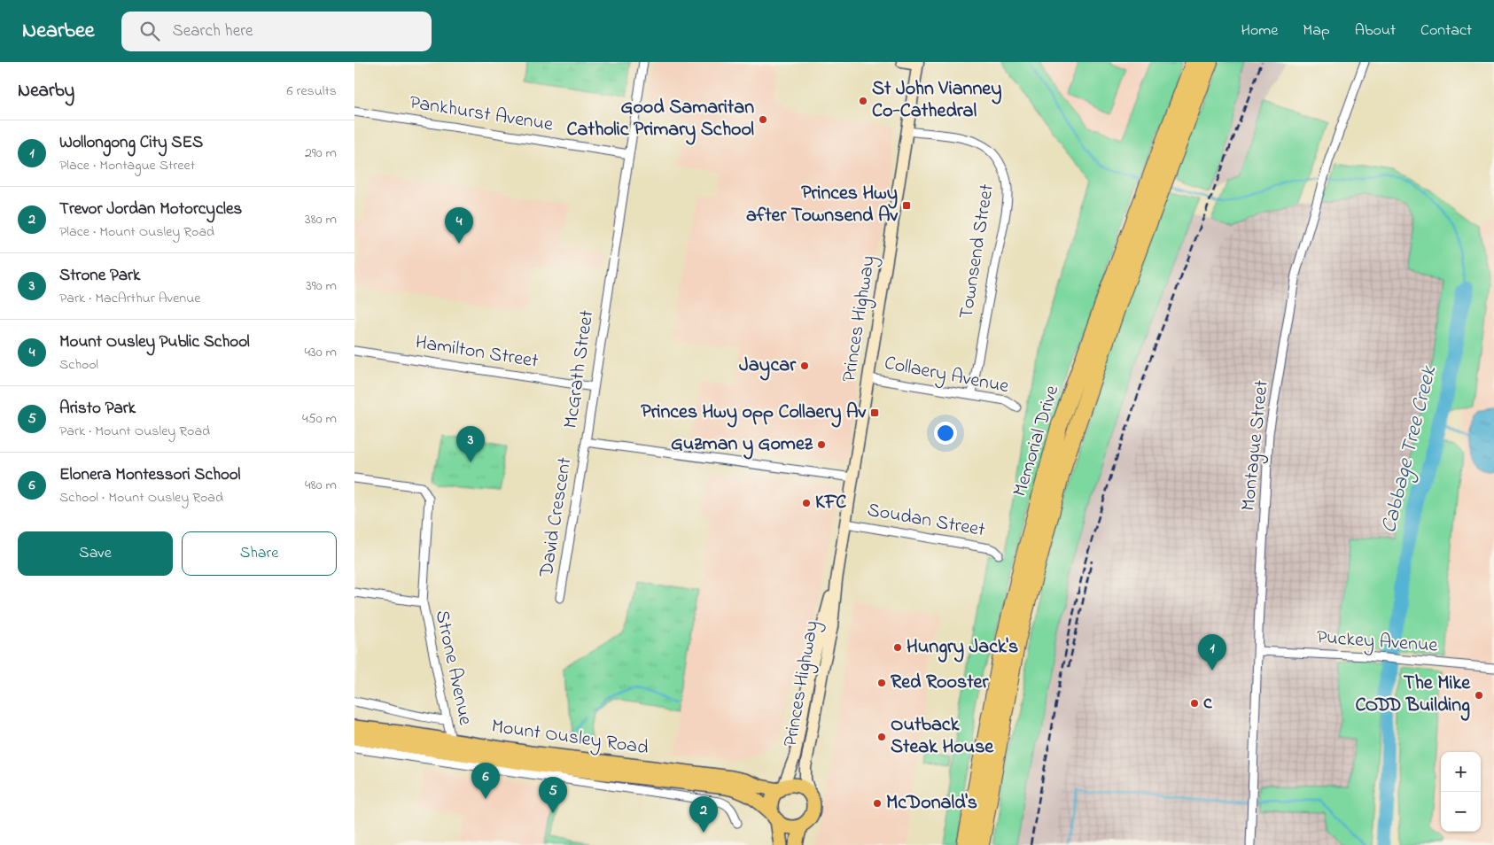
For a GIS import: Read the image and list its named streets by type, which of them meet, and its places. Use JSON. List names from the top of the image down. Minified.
{"streets":{"highway":["Memorial Drive"],"main road":["Princes Highway","Mount Ousley Road"],"street":["Pankhurst Avenue","Townsend Street","Hamilton Street","McGrath Street","Collaery Avenue","Montague Street","David Crescent","Soudan Street","Puckey Avenue","Strone Avenue"]},"crossings":[["Pankhurst Avenue","McGrath Street"],["Townsend Street","Princes Highway"],["Townsend Street","Collaery Avenue"],["Princes Highway","McGrath Street"],["Princes Highway","Collaery Avenue"],["Princes Highway","Soudan Street"],["Princes Highway","Mount Ousley Road"],["Hamilton Street","McGrath Street"],["McGrath Street","David Crescent"],["Montague Street","Puckey Avenue"],["Strone Avenue","Mount Ousley Road"]],"water":["Cabbage Tree Creek"],"places":{"other":["St John Vianney Co-Cathedral","Good Samaritan Catholic Primary School","Jaycar","Guzman y Gomez","KFC","Hungry Jack's","Red Rooster","The Mike CODD Building","c","Outback Steak House","McDonald's"],"transit":["Princes Hwy after Townsend Av","Princes Hwy opp Collaery Av"]},"page":{"header":"Nearbee","search":"Search here","nav":["Home","Map","About","Contact"],"heading":["Nearby","6 results"],"list":[{"mark":"1","name":"Wollongong City SES","note":"Place · Montague Street","value":"290 m"},{"mark":"2","name":"Trevor Jordan Motorcycles","note":"Place · Mount Ousley Road","value":"380 m"},{"mark":"3","name":"Strone Park","note":"Park · MacArthur Avenue","value":"390 m"},{"mark":"4","name":"Mount Ousley Public School","note":"School","value":"430 m"},{"mark":"5","name":"Aristo Park","note":"Park · Mount Ousley Road","value":"450 m"},{"mark":"6","name":"Elonera Montessori School","note":"School · Mount Ousley Road","value":"480 m"}],"pins":["4","3","1","6","5","2"],"buttons":["Save","Share"],"map_buttons":["+","−"]}}
